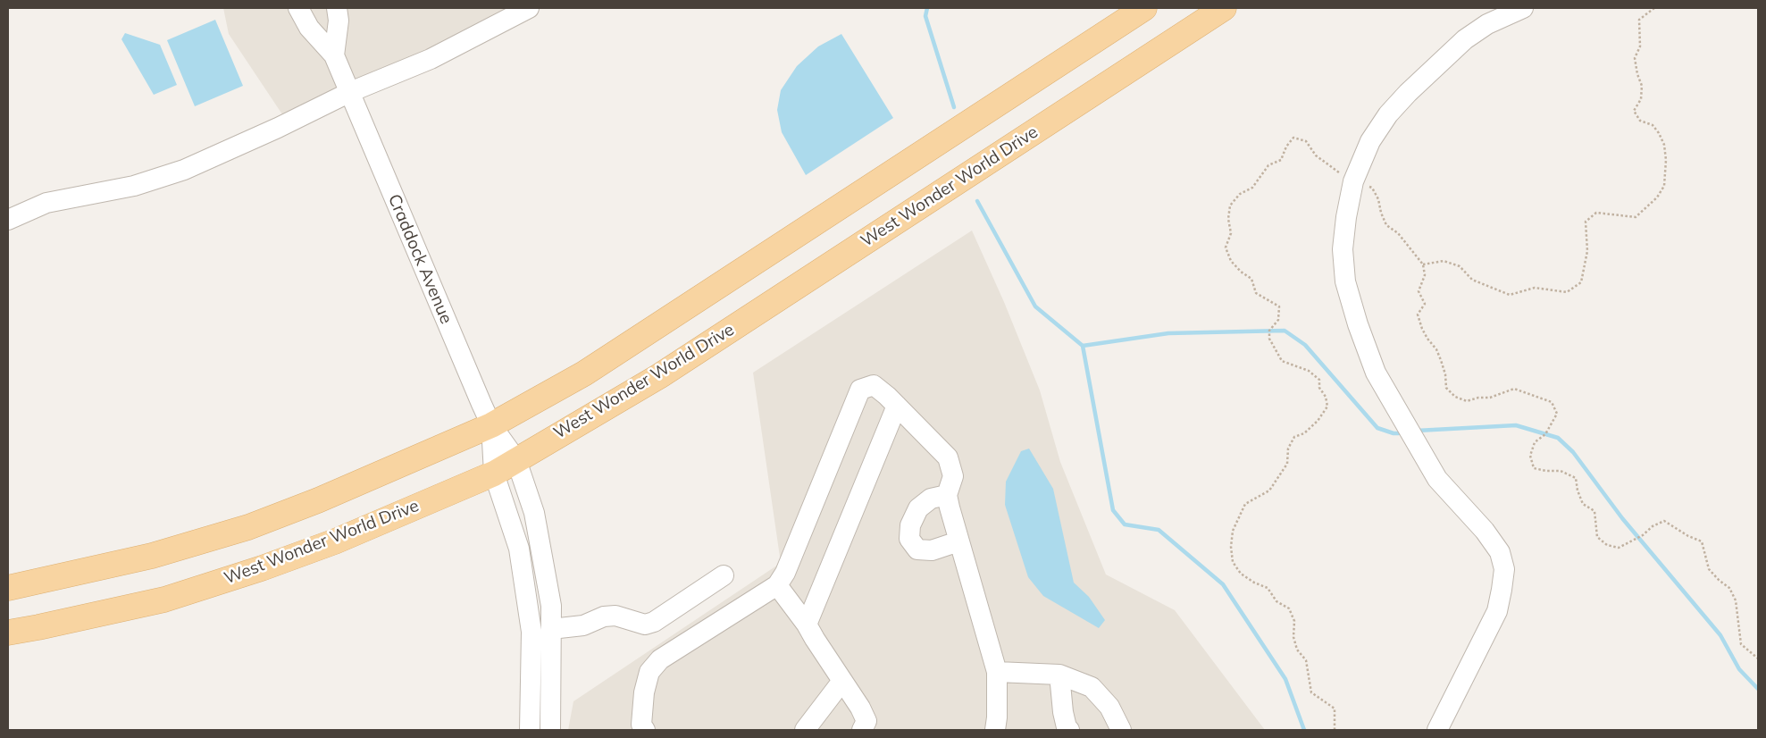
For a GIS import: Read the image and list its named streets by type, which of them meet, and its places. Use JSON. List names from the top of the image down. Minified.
{"streets":{"main road":["West Wonder World Drive"],"street":["Craddock Avenue"]},"crossings":[["West Wonder World Drive","Craddock Avenue"]]}
